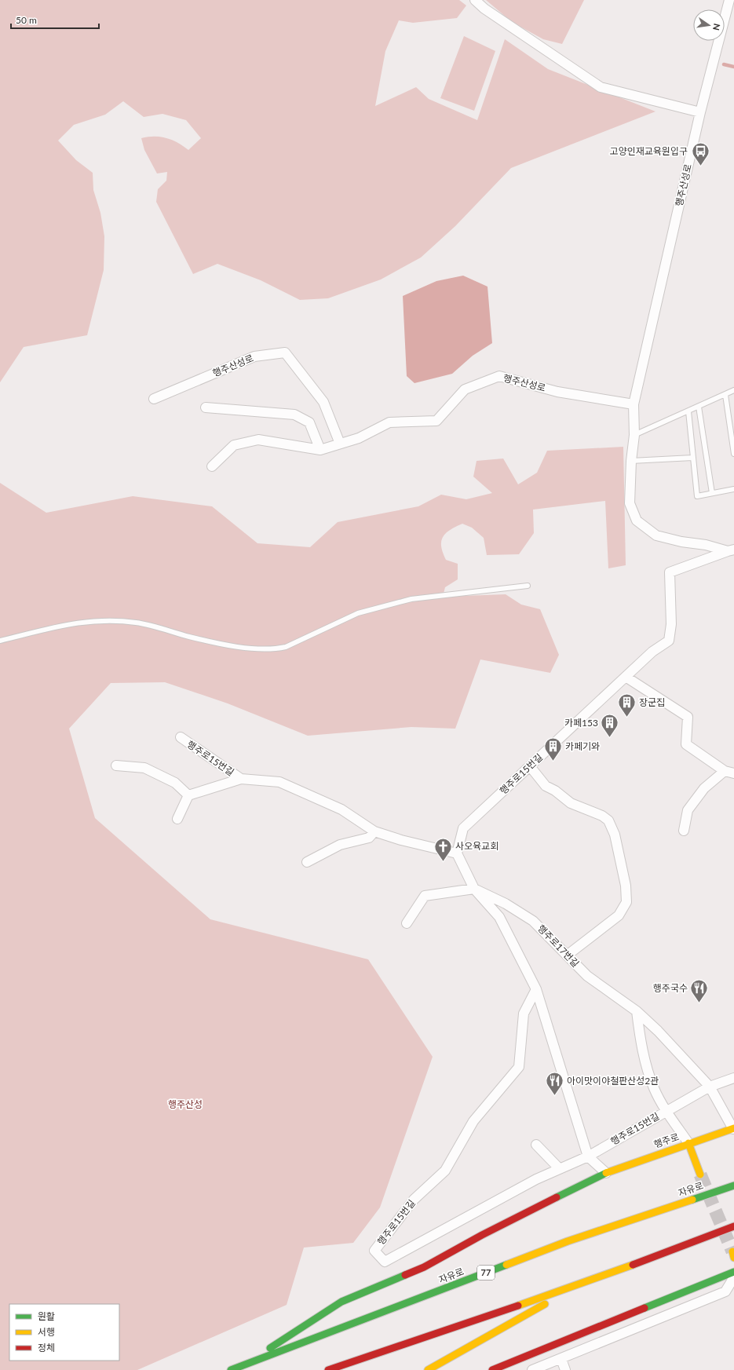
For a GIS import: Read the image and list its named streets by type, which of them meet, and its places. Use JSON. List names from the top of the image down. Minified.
{"streets":{"main road":["행주로","자유로","77"],"street":["행주산성로","행주로15번길","행주로17번길"]},"crossings":[["행주산성로","행주로15번길"],["행주로17번길","행주로"],["행주로","자유로"]],"parks":["행주산성"],"places":{"bus stop":["고양인재교육원입구"],"building":["장군집","카페153","카페기와"],"church":["사오육교회"],"restaurant":["행주국수","아이맛이야철판산성2관"]},"legend":["원활","서행","정체"],"scale_bar":"50 m","north":"right"}
